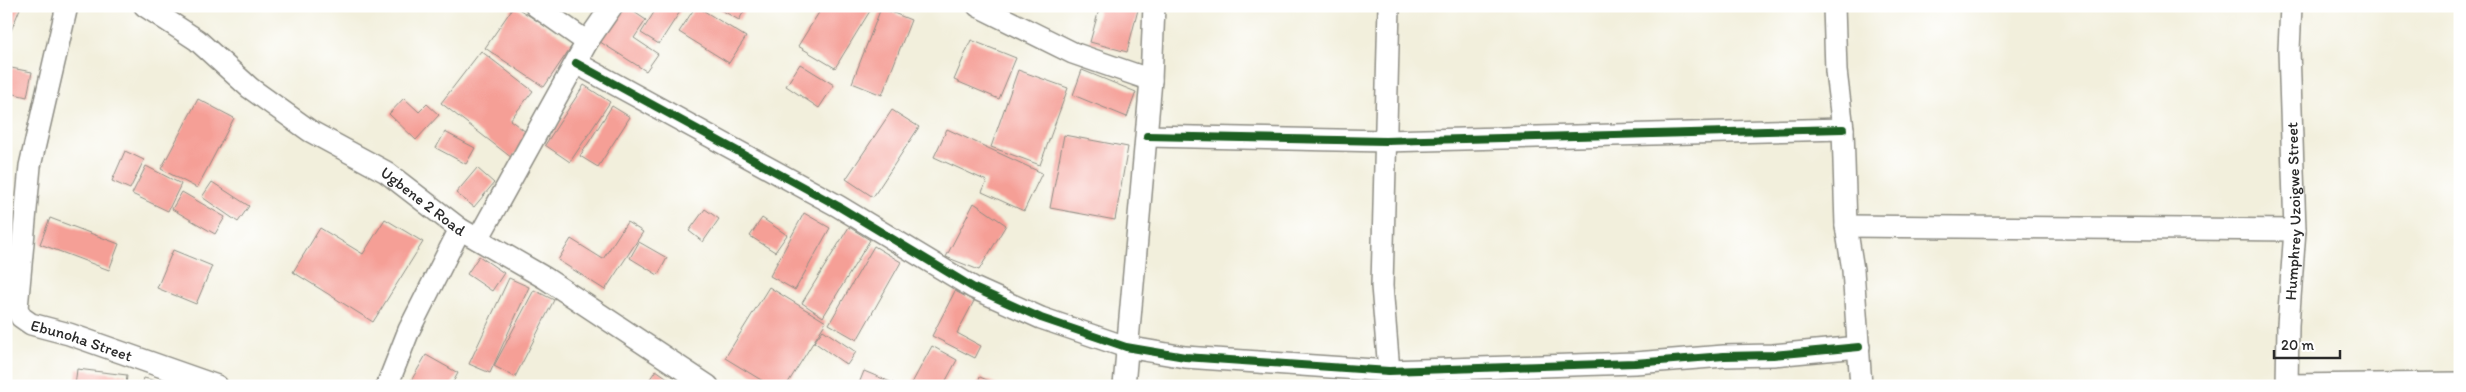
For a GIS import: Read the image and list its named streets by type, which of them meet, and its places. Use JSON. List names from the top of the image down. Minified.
{"streets":{"street":["Ugbene 2 Road","Humphrey Uzoigwe Street","Ebunoha Street"]},"scale_bar":"20 m"}
